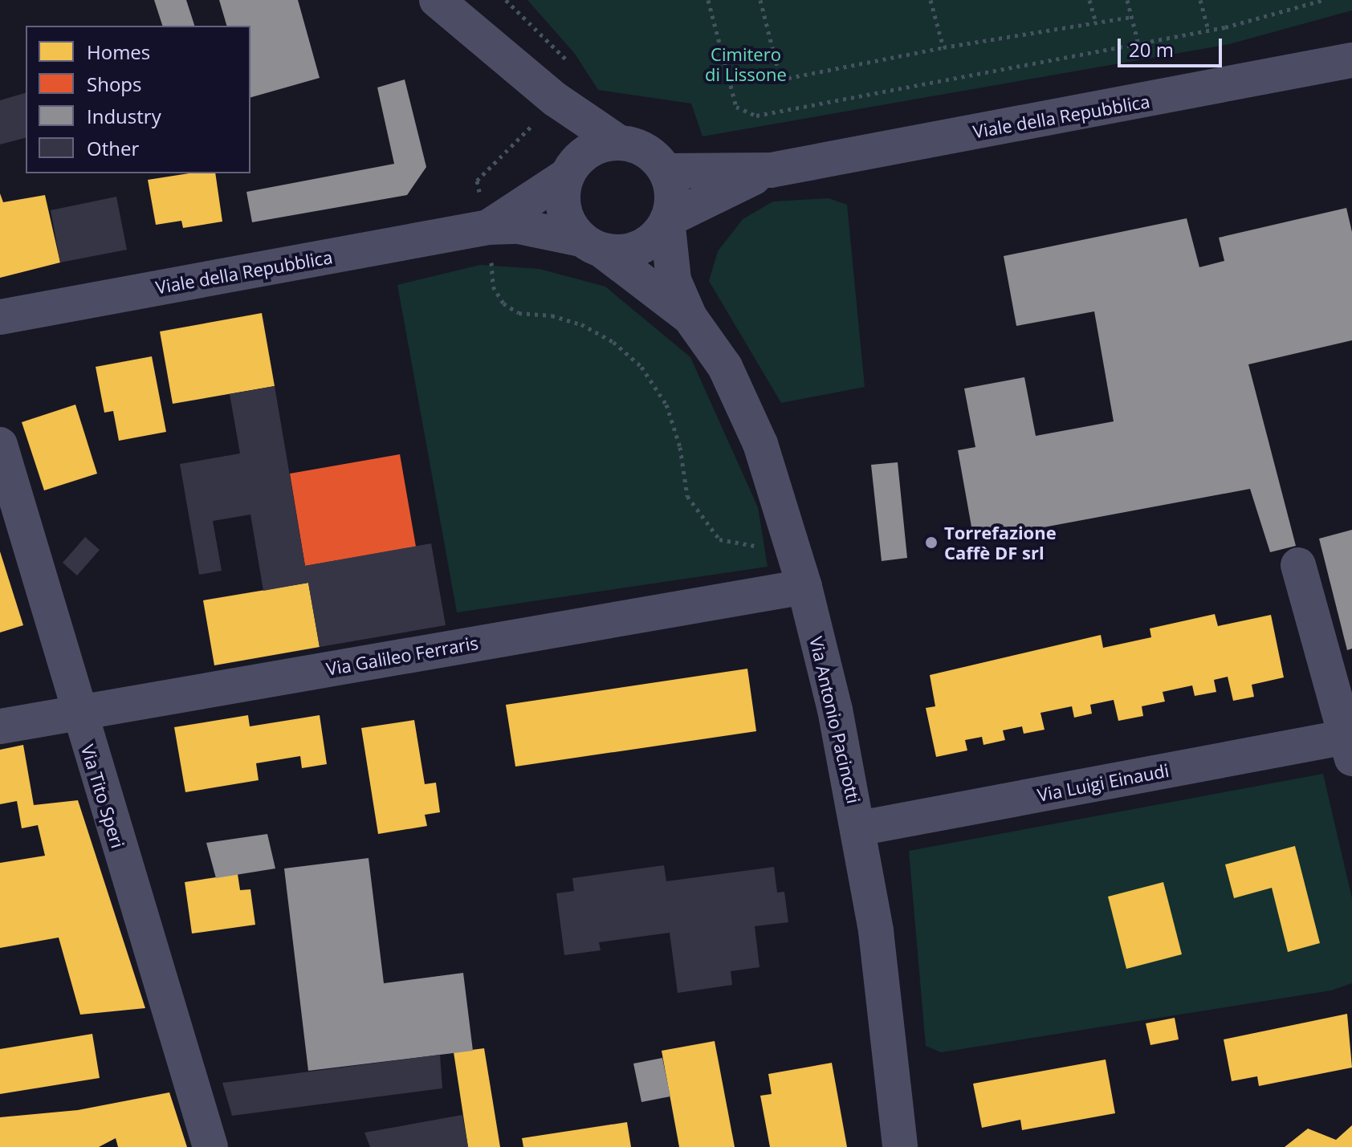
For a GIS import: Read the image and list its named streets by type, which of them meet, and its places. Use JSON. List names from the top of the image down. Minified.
{"streets":{"street":["Viale della Repubblica","Via Galileo Ferraris","Via Antonio Pacinotti","Via Luigi Einaudi","Via Tito Speri"]},"crossings":[["Viale della Repubblica","Via Antonio Pacinotti"],["Via Galileo Ferraris","Via Antonio Pacinotti"],["Via Galileo Ferraris","Via Tito Speri"],["Via Antonio Pacinotti","Via Luigi Einaudi"]],"parks":["Cimitero di Lissone"],"places":["Torrefazione Caffè DF srl"],"legend":["Homes","Shops","Industry","Other"],"scale_bar":"20 m"}
